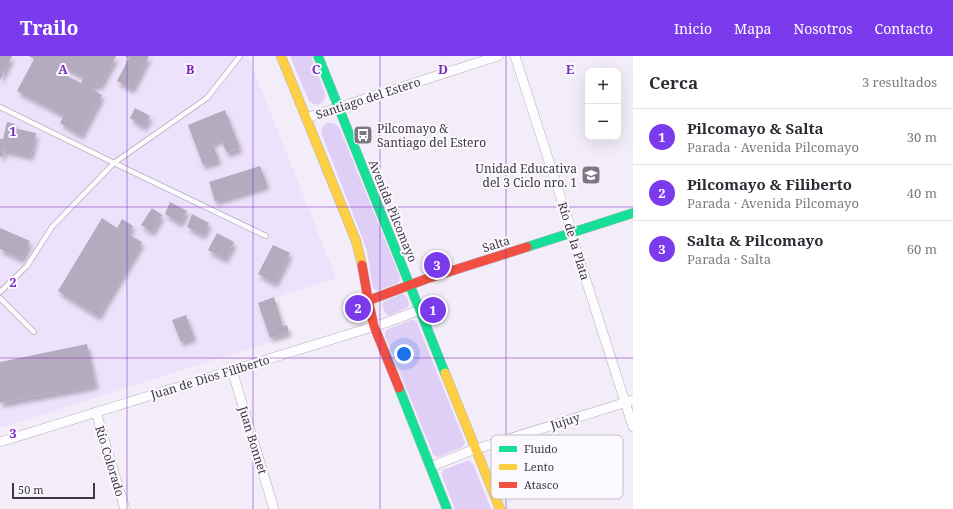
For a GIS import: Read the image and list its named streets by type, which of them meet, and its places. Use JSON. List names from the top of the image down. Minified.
{"streets":{"main road":["Avenida Pilcomayo","Salta"],"street":["Santiago del Estero","Río de la Plata","Juan de Dios Filiberto","Jujuy","Juan Bonnet","Río Colorado"]},"crossings":[["Santiago del Estero","Avenida Pilcomayo"],["Avenida Pilcomayo","Salta"],["Avenida Pilcomayo","Juan de Dios Filiberto"],["Avenida Pilcomayo","Jujuy"],["Río de la Plata","Salta"],["Río de la Plata","Jujuy"],["Juan de Dios Filiberto","Juan Bonnet"],["Juan de Dios Filiberto","Río Colorado"]],"places":{"bus stop":["Pilcomayo & Santiago del Estero"],"school or university":["Unidad Educativa del 3 Ciclo nro. 1"]},"legend":["Fluido","Lento","Atasco"],"scale_bar":"50 m","page":{"header":"Trailo","nav":["Inicio","Mapa","Nosotros","Contacto"],"heading":["Cerca","3 resultados"],"map_buttons":["+","−"],"list":[{"mark":"1","name":"Pilcomayo & Salta","note":"Parada · Avenida Pilcomayo","value":"30 m"},{"mark":"2","name":"Pilcomayo & Filiberto","note":"Parada · Avenida Pilcomayo","value":"40 m"},{"mark":"3","name":"Salta & Pilcomayo","note":"Parada · Salta","value":"60 m"}],"pins":["3","2","1"],"scale":"50 m"},"grid":{"columns":["A","B","C","D","E"],"rows":["1","2","3"]}}
